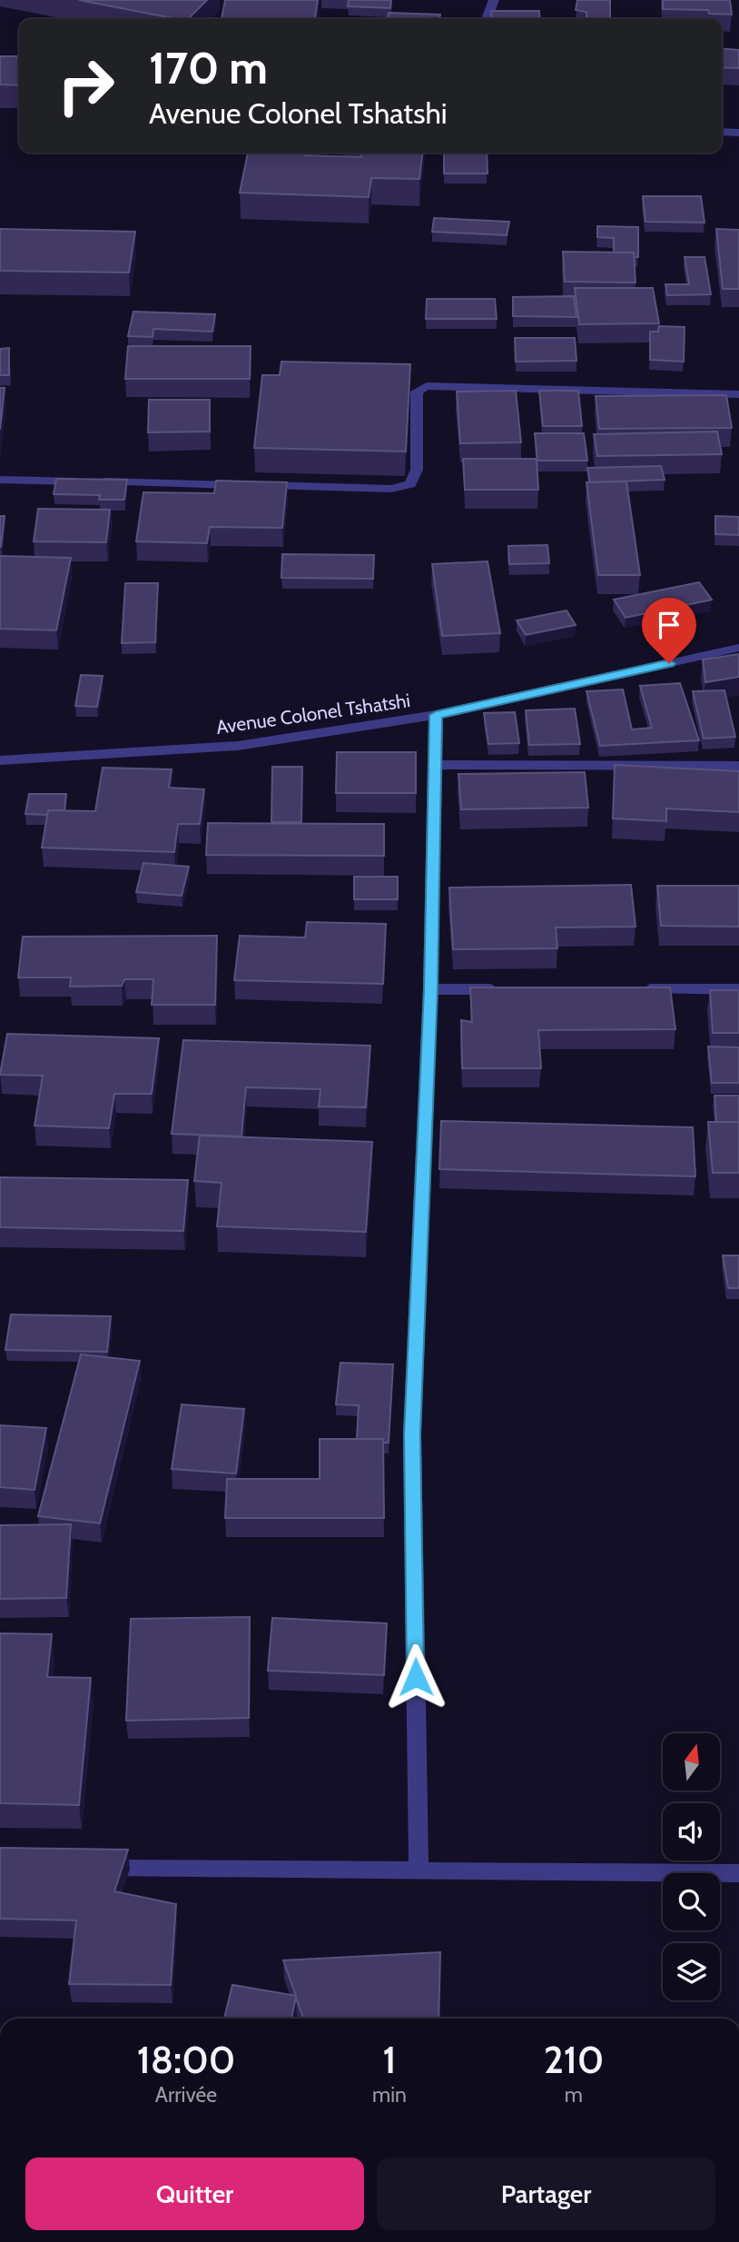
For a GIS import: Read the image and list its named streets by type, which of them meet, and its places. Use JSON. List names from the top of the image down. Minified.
{"streets":{"street":["Avenue Colonel Tshatshi"]},"north":"top","page":{"turn":["170 m","Avenue Colonel Tshatshi"],"eta":["18:00","Arrivée","1","min","210","m"],"buttons":["Quitter","Partager"]}}
